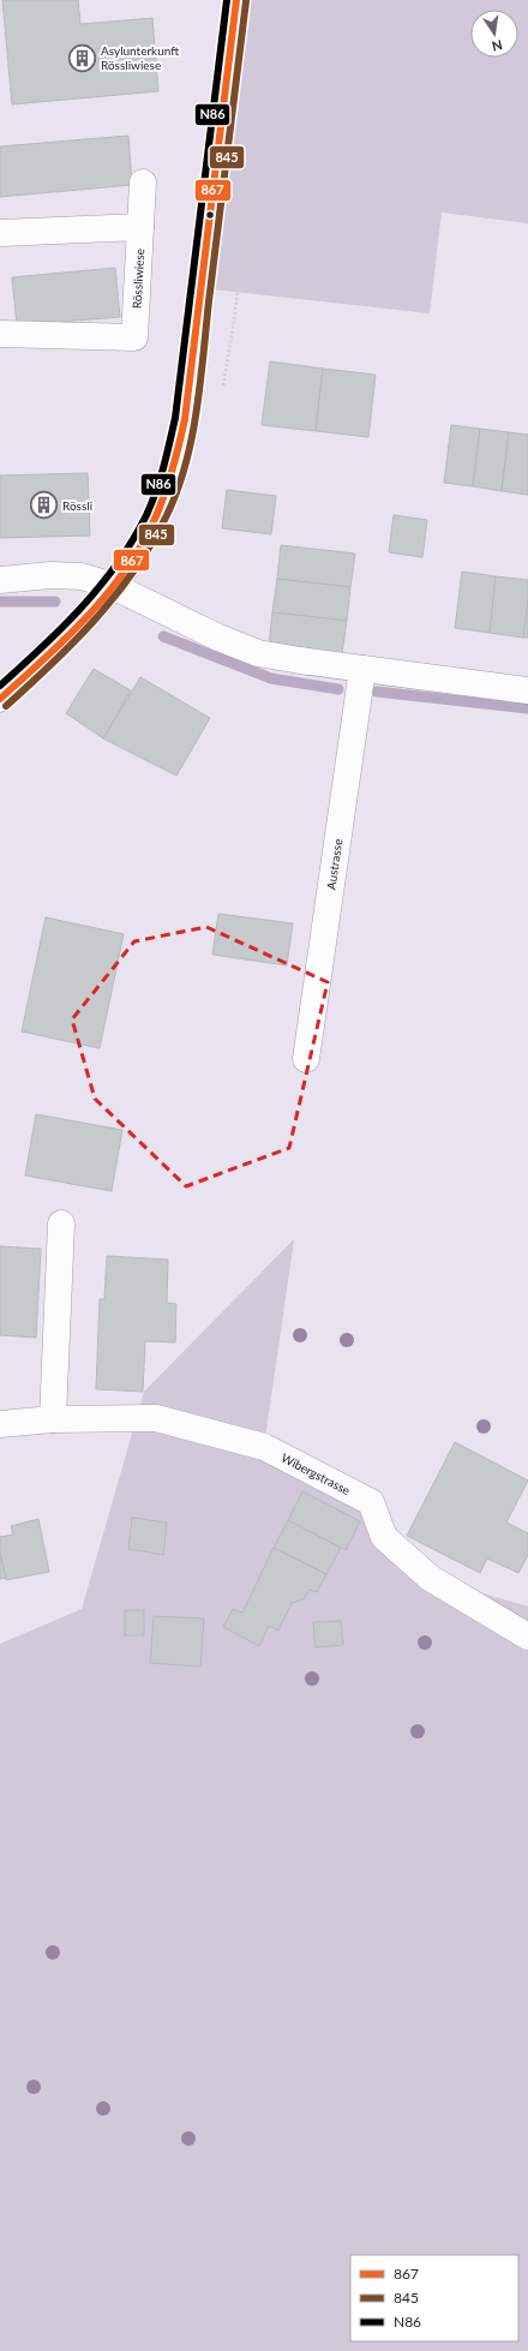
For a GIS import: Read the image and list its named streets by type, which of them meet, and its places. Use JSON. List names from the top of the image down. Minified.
{"streets":{"street":["Rössliwiese","Austrasse","Wibergstrasse"]},"places":{"building":["Asylunterkunft Rössliwiese","Rössli"]},"lines":["transit line 867","transit line N86","transit line 845"],"legend":["867","845","N86"],"north":"bottom"}
